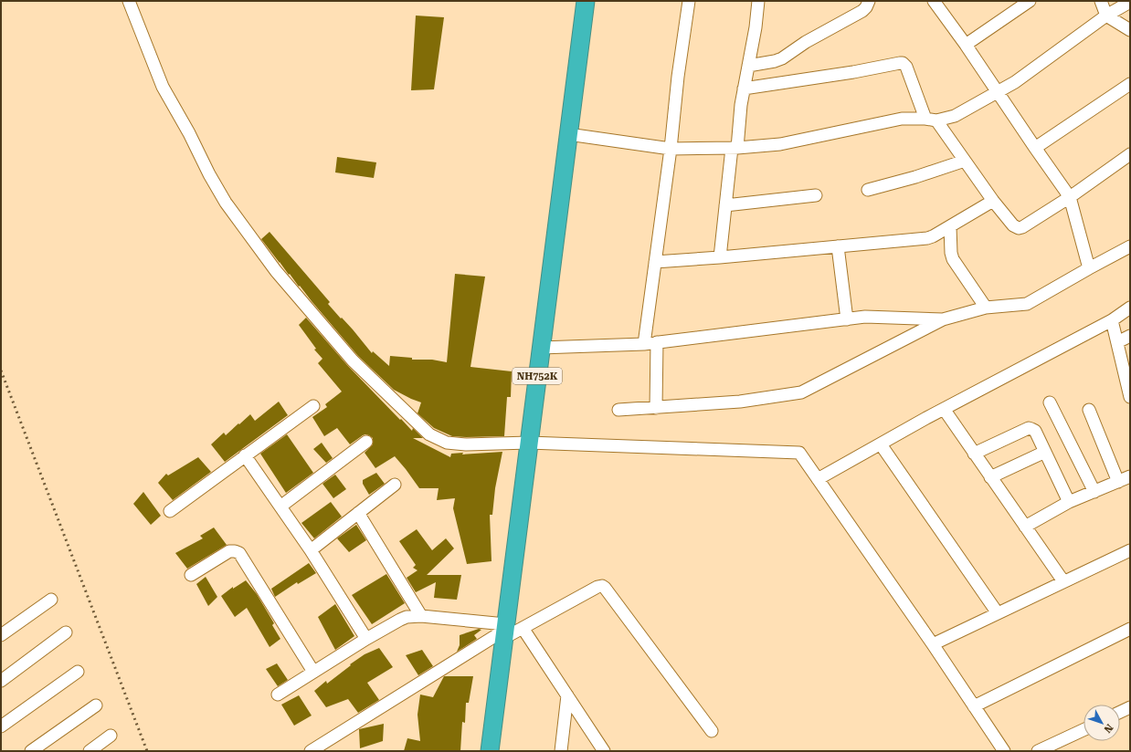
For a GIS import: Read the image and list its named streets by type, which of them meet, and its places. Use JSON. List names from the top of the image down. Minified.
{"streets":{"highway":["NH752K"]},"north":"bottom right"}
